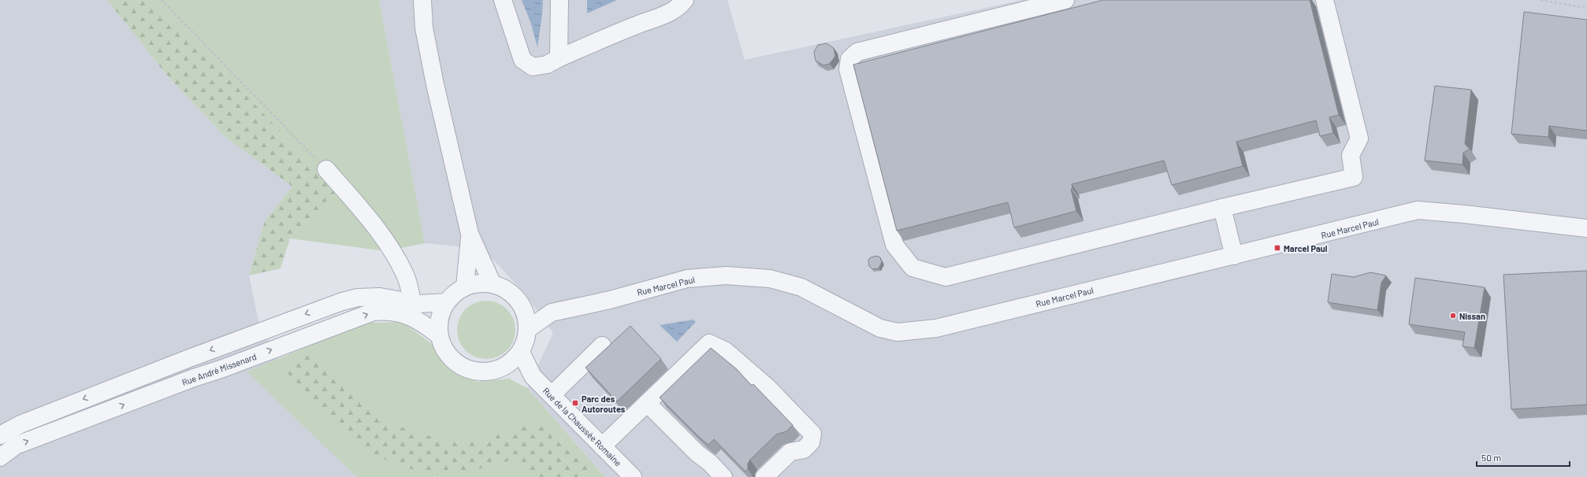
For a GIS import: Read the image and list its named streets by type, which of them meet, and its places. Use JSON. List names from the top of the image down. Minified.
{"streets":{"street":["Rue Marcel Paul","Rue André Missenard","Rue de la Chaussée Romaine"]},"crossings":[["Rue Marcel Paul","Rue André Missenard"],["Rue Marcel Paul","Rue de la Chaussée Romaine"],["Rue André Missenard","Rue de la Chaussée Romaine"]],"places":{"transit":["Marcel Paul","Parc des Autoroutes"],"other":["Nissan"]},"scale_bar":"50 m"}
